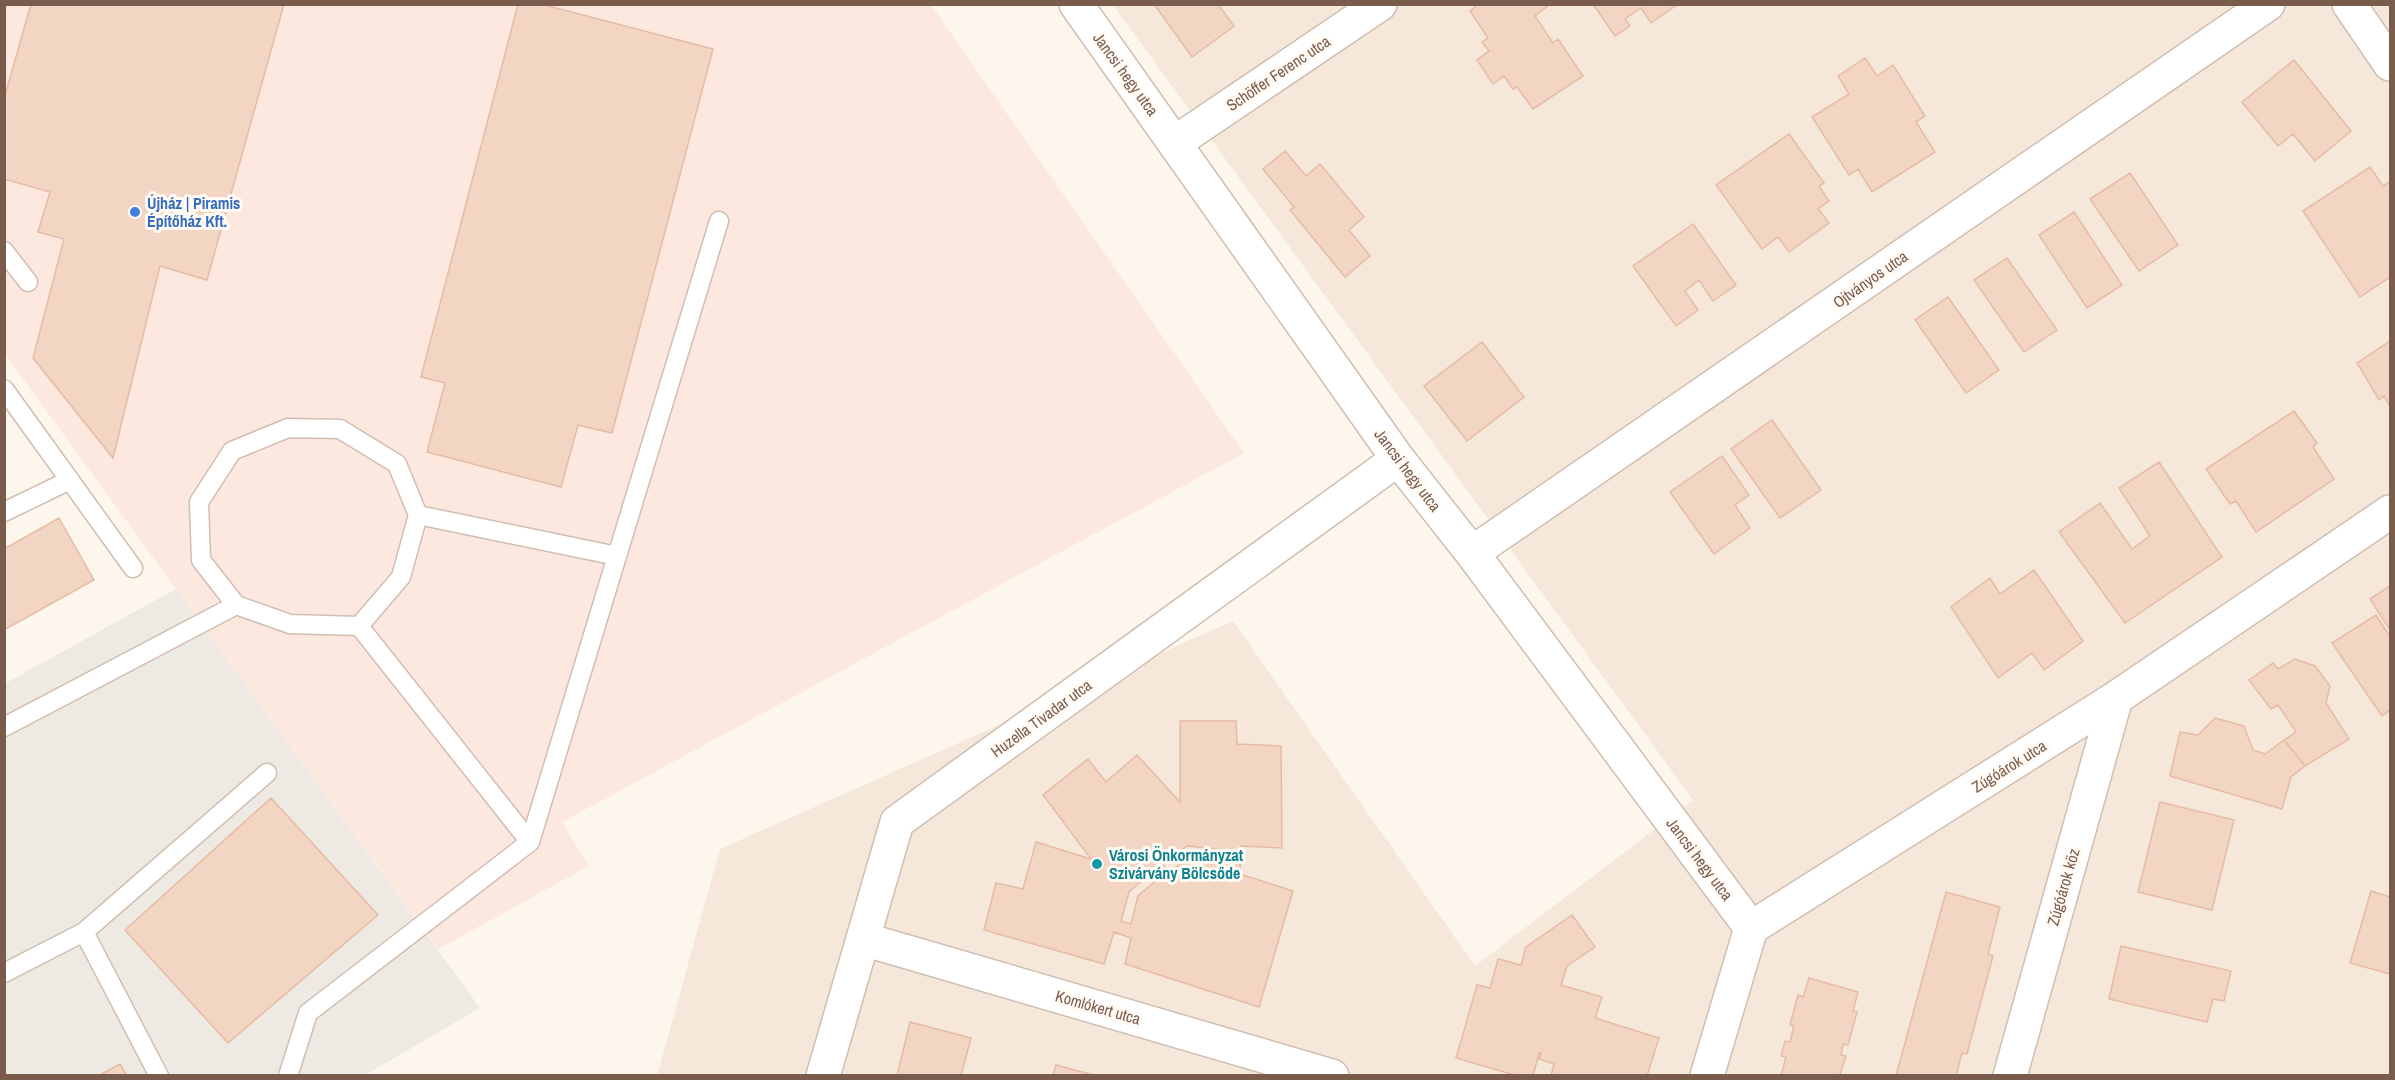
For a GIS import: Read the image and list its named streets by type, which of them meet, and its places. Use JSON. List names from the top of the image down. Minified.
{"streets":{"street":["Schöffer Ferenc utca","Jancsi hegy utca","Ojtványos utca","Huzella Tivadar utca","Zúgóárok utca","Zúgóárok köz","Komlókert utca"]},"crossings":[["Schöffer Ferenc utca","Jancsi hegy utca"],["Jancsi hegy utca","Ojtványos utca"],["Jancsi hegy utca","Huzella Tivadar utca"],["Jancsi hegy utca","Zúgóárok utca"],["Huzella Tivadar utca","Komlókert utca"],["Zúgóárok utca","Zúgóárok köz"]],"places":["Újház | Piramis Építőház Kft.","Városi Önkormányzat Szivárvány Bölcsőde"]}
